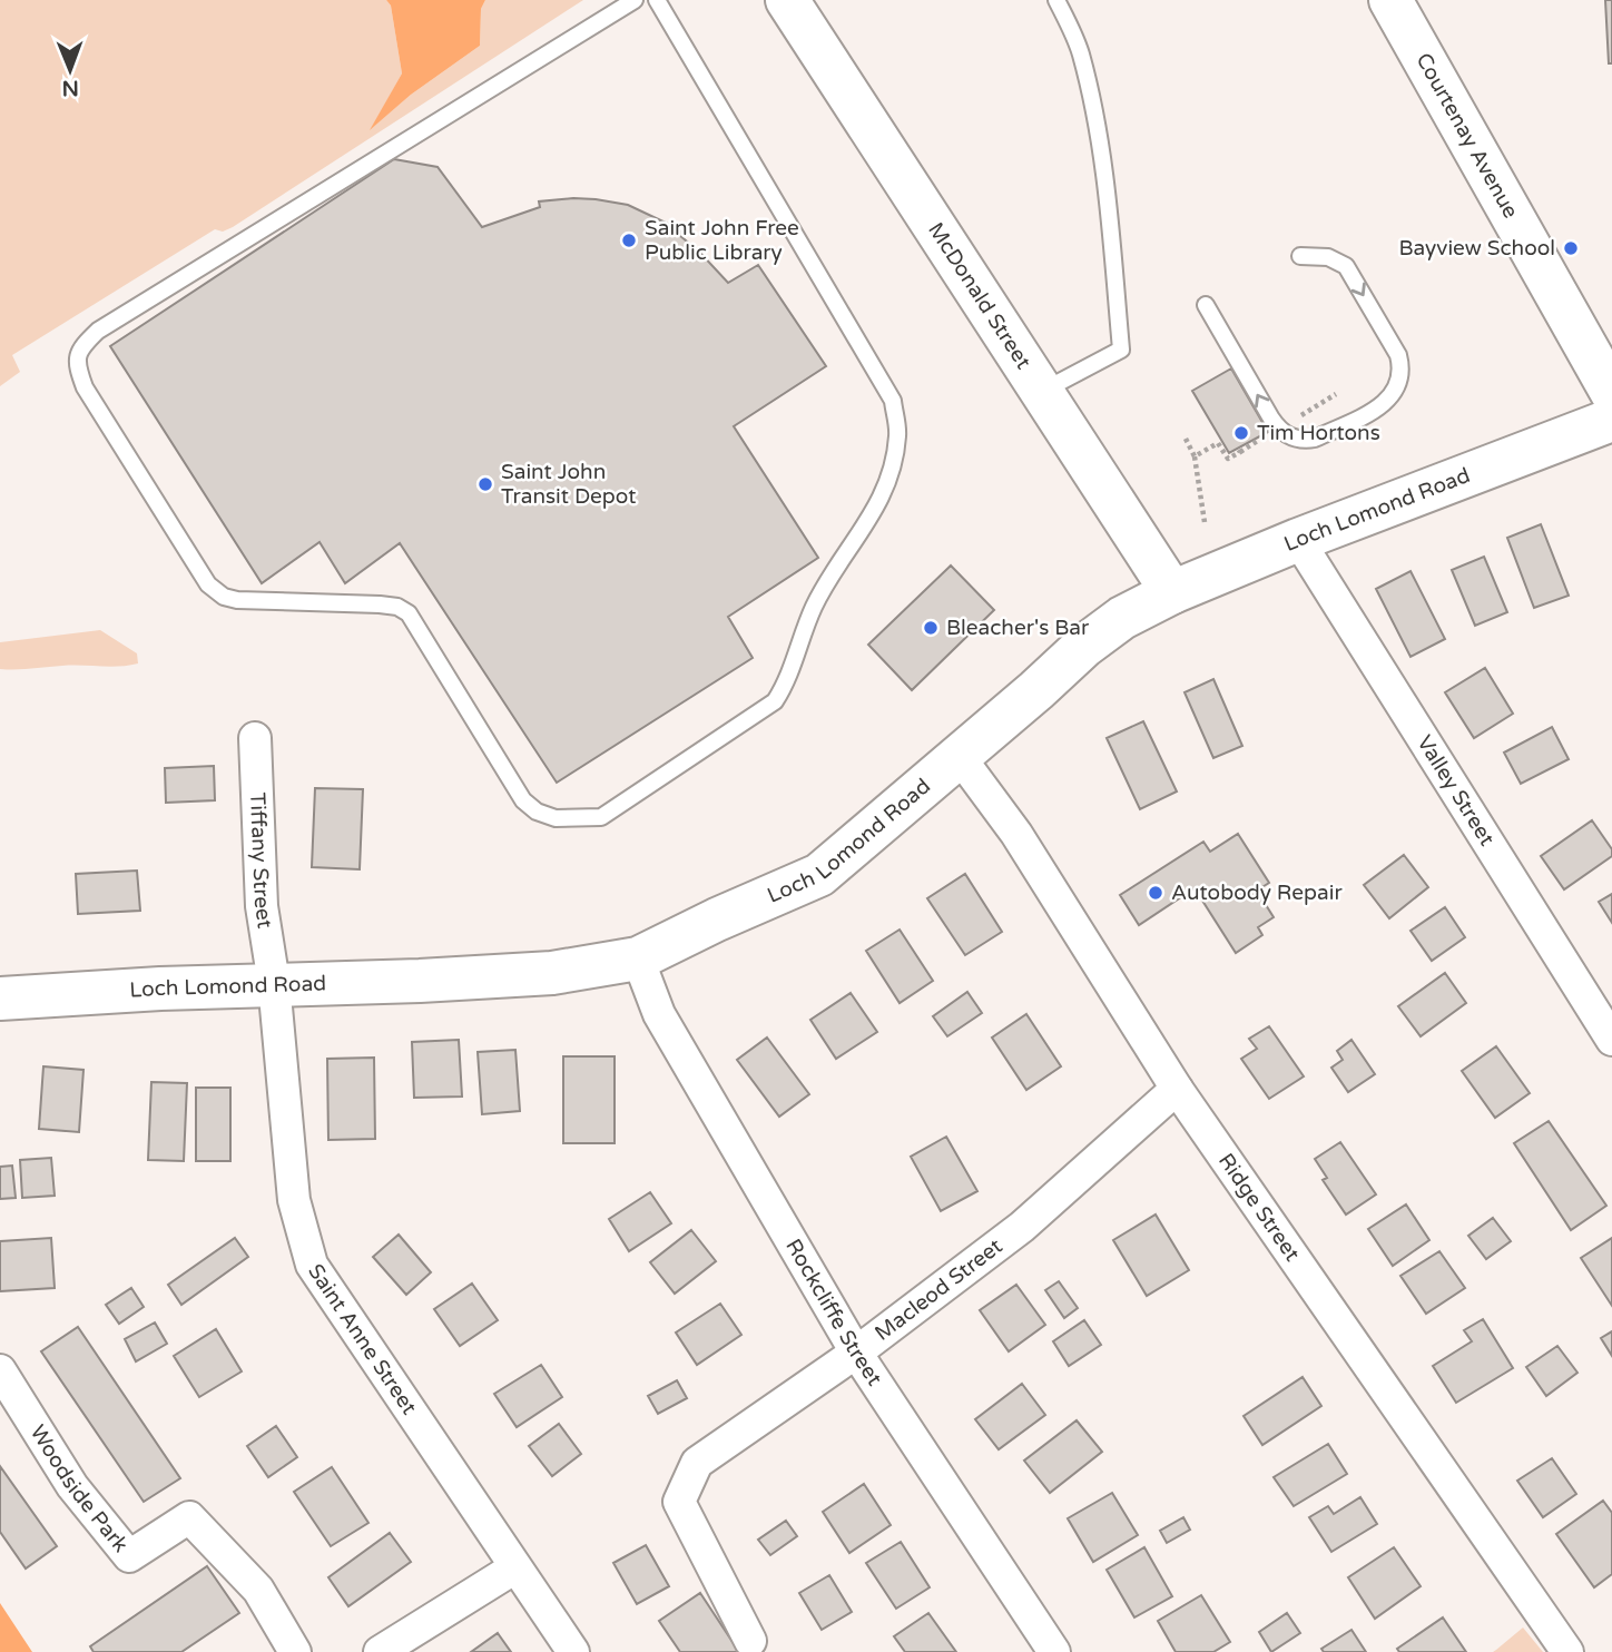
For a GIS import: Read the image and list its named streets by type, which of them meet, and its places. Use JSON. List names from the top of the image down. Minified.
{"streets":{"main road":["Courtenay Avenue","McDonald Street","Loch Lomond Road"],"street":["Valley Street","Tiffany Street","Ridge Street","Macleod Street","Rockcliffe Street","Saint Anne Street","Woodside Park"]},"crossings":[["McDonald Street","Loch Lomond Road"],["Loch Lomond Road","Valley Street"],["Loch Lomond Road","Tiffany Street"],["Loch Lomond Road","Ridge Street"],["Loch Lomond Road","Rockcliffe Street"],["Loch Lomond Road","Saint Anne Street"],["Tiffany Street","Saint Anne Street"],["Ridge Street","Macleod Street"],["Macleod Street","Rockcliffe Street"]],"places":["Saint John Free Public Library","Bayview School","Tim Hortons","Saint John Transit Depot","Bleacher's Bar","Autobody Repair"],"north":"bottom"}
